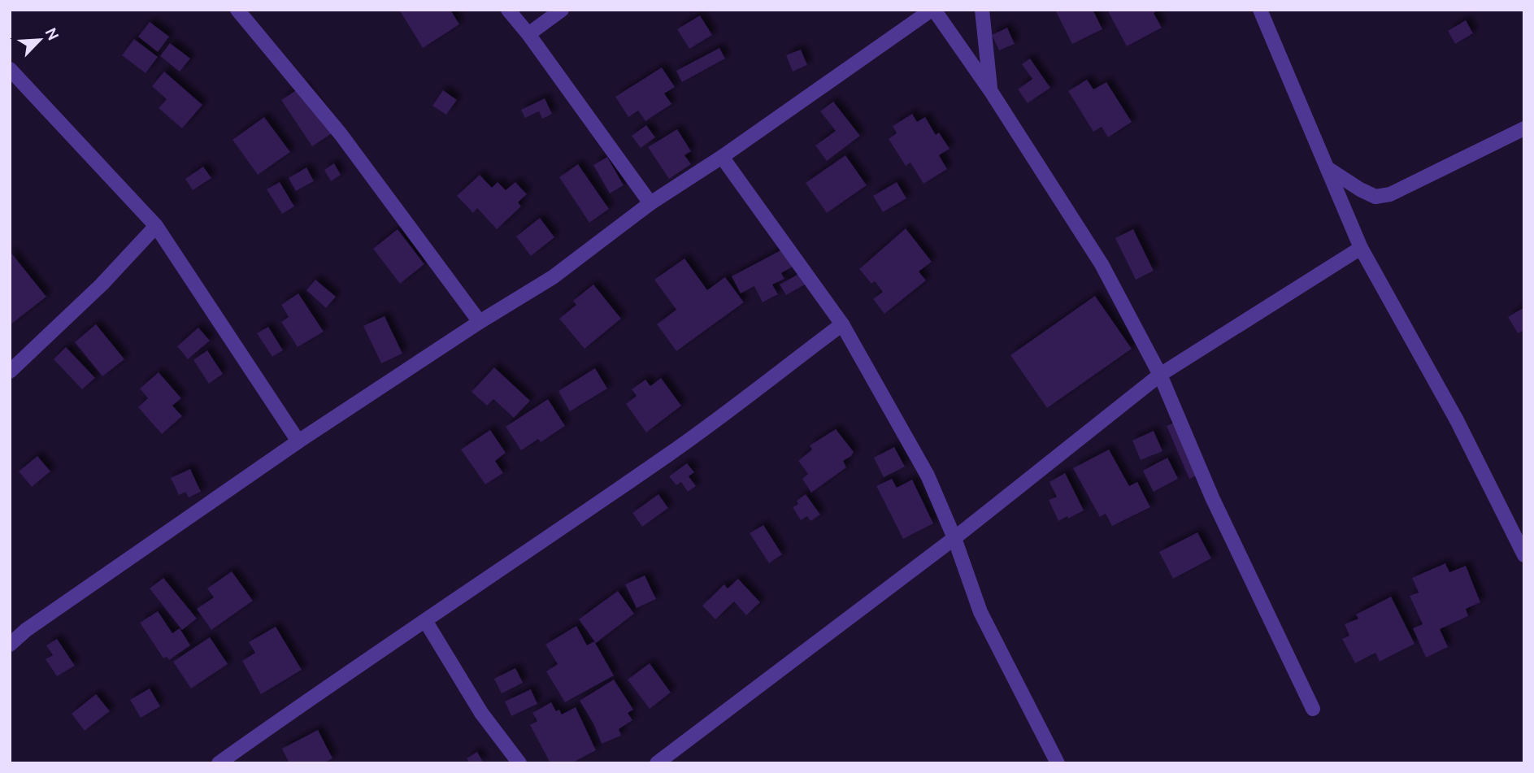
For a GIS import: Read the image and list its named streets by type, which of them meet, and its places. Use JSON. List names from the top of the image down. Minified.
{"north":"top right"}
